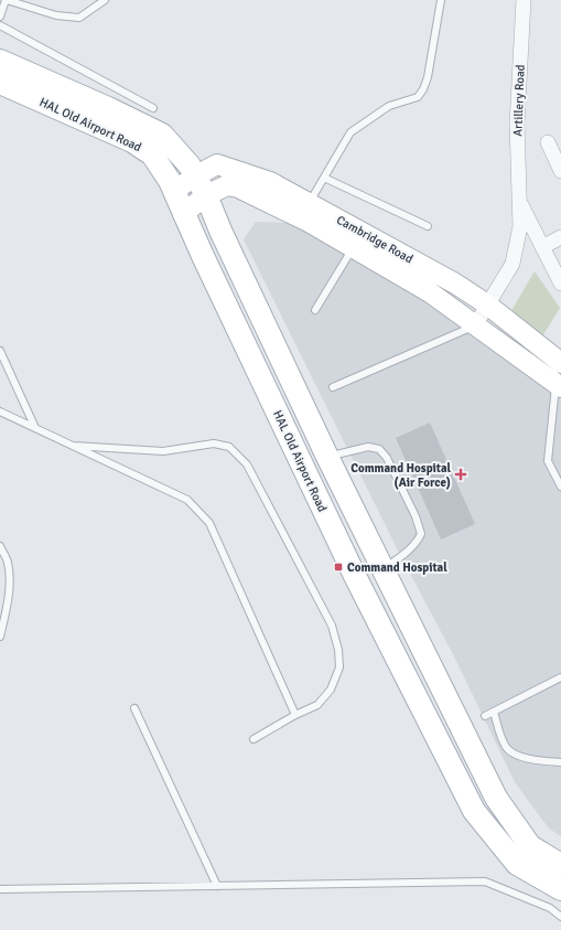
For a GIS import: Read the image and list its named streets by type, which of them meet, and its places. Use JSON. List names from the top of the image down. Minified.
{"streets":{"main road":["HAL Old Airport Road"],"street":["Artillery Road","Cambridge Road"]},"crossings":[["Artillery Road","Cambridge Road"],["HAL Old Airport Road","Cambridge Road"]],"places":{"health":["Command Hospital (Air Force)"],"transit":["Command Hospital"]}}
